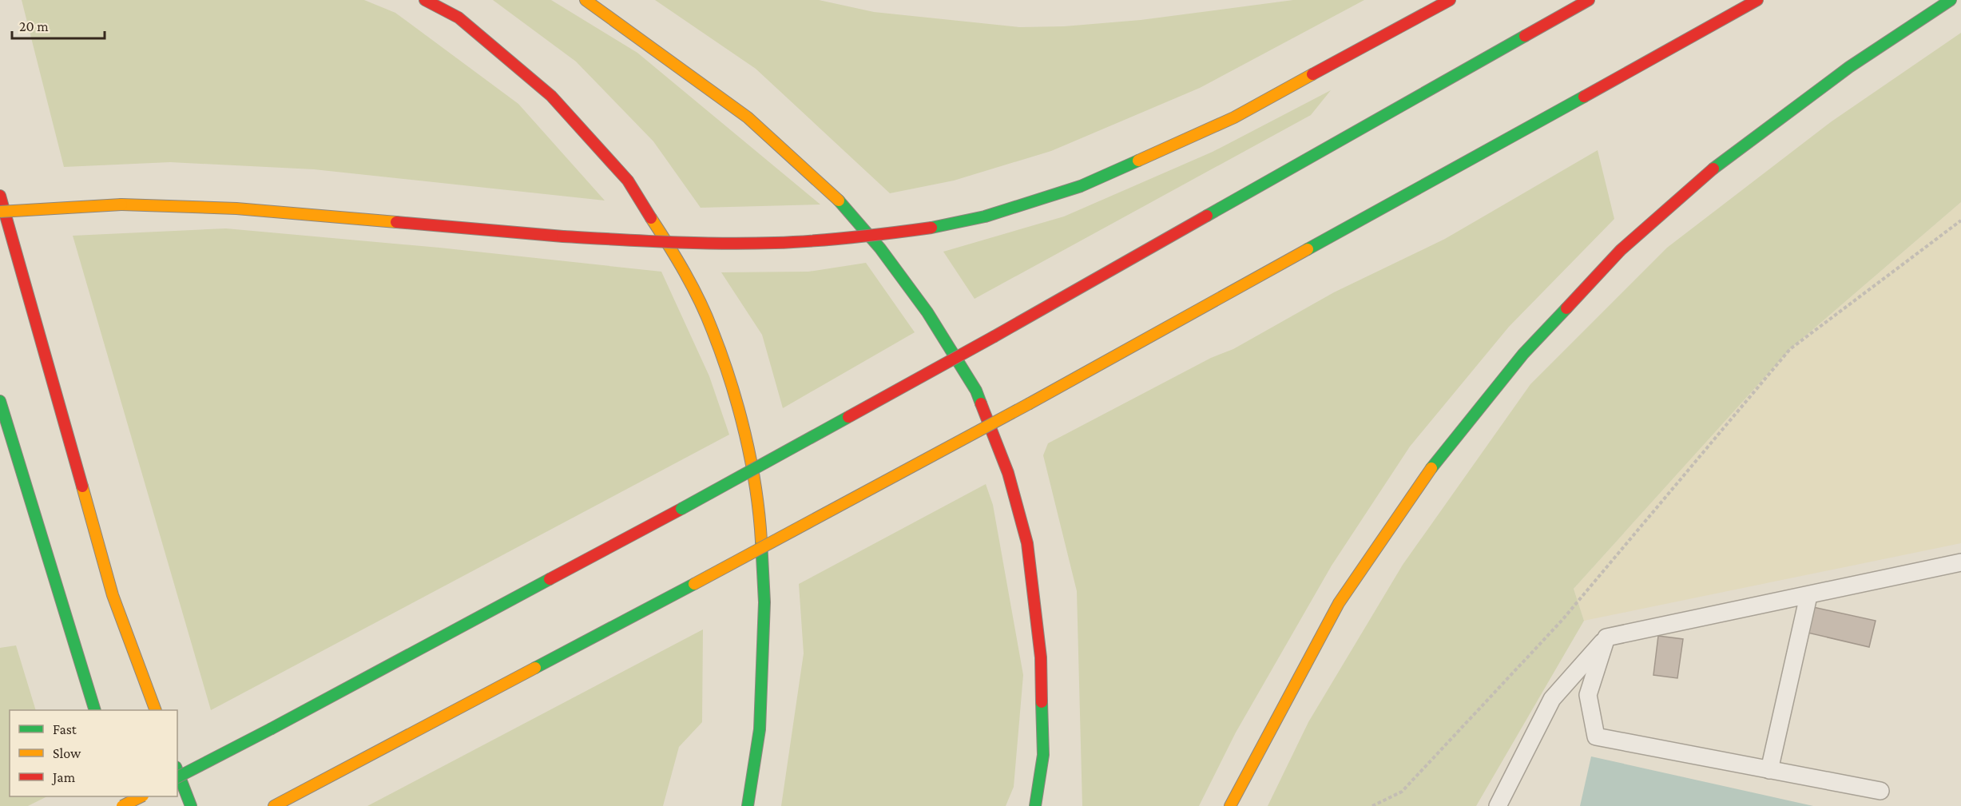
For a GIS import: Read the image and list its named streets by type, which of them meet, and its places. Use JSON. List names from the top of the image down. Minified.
{"legend":["Fast","Slow","Jam"],"scale_bar":"20 m"}
